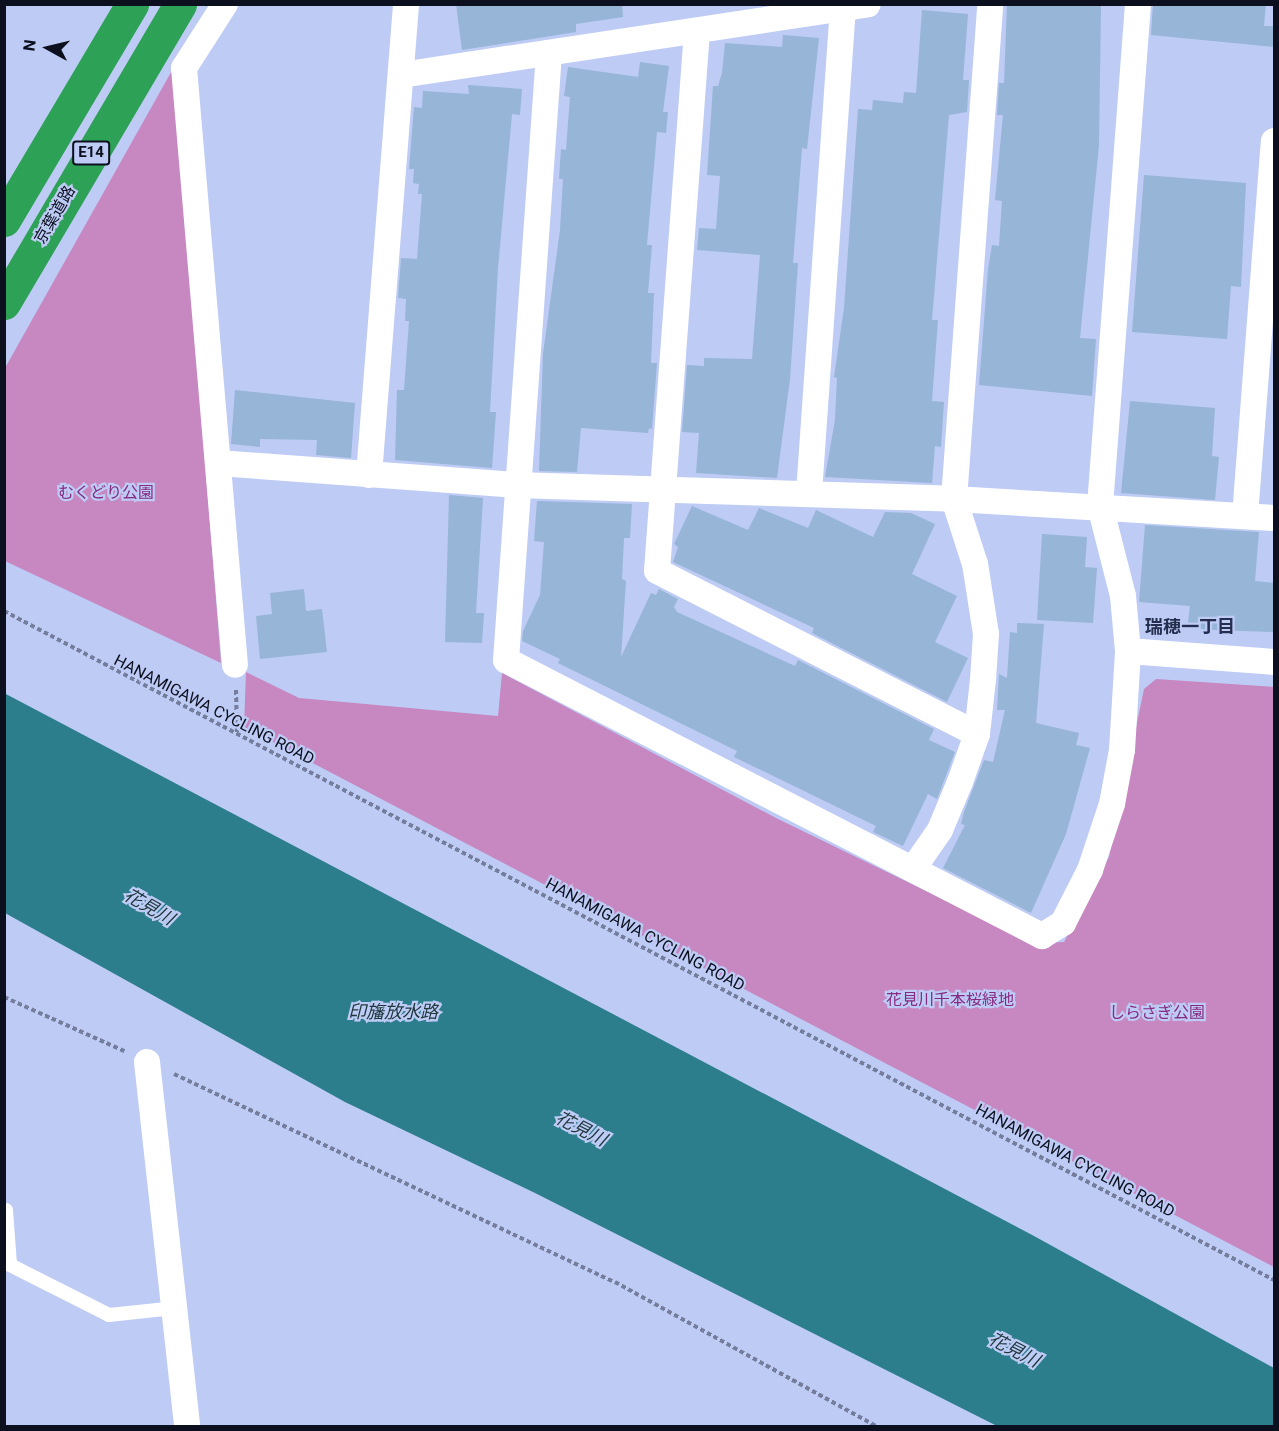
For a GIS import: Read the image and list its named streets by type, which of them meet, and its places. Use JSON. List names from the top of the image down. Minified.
{"streets":{"highway":["E14","京葉道路"],"path":["HANAMIGAWA CYCLING ROAD"]},"districts":["瑞穂一丁目"],"water":["花見川","印旛放水路"],"parks":["むくどり公園","花見川千本桜緑地","しらさぎ公園"],"north":"left"}
